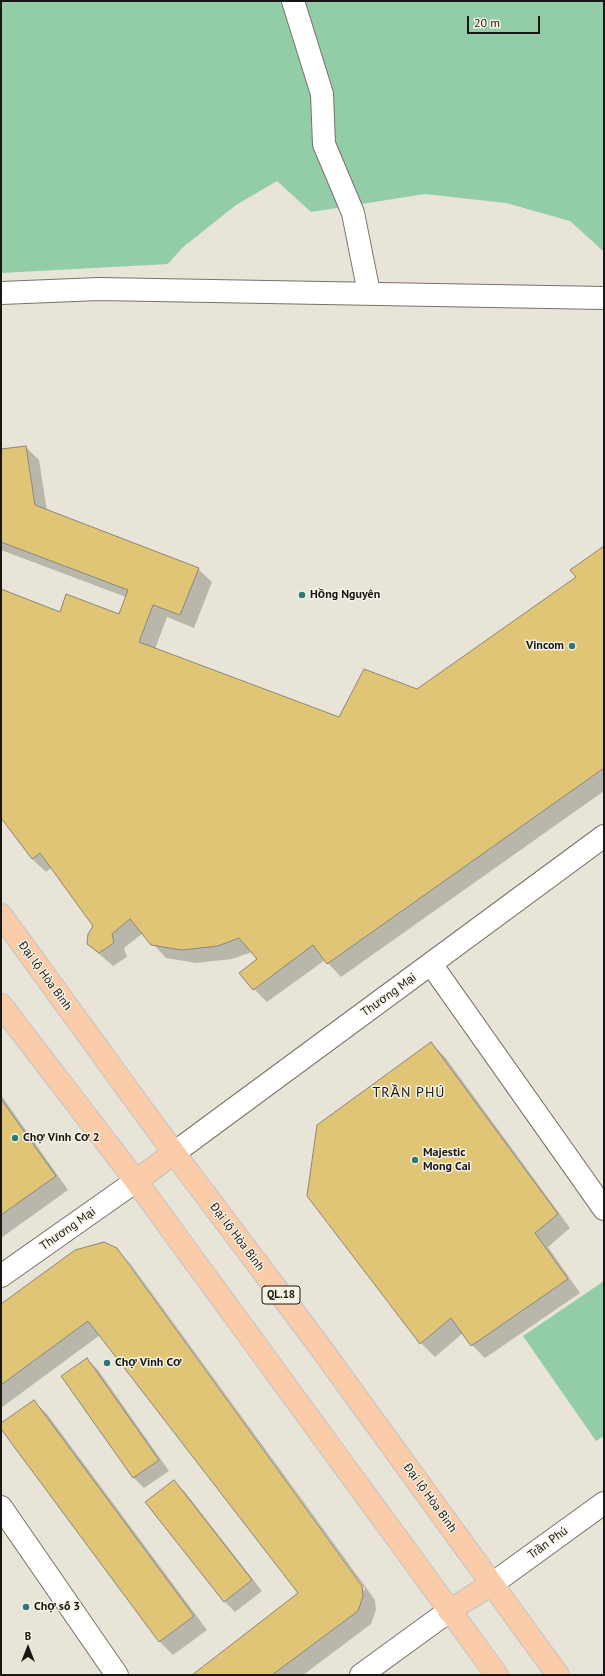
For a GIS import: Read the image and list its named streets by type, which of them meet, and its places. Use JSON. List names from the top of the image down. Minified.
{"streets":{"highway":["Đại lộ Hòa Bình","QL.18"],"street":["Thương Mại","Trần Phú"]},"crossings":[["Đại lộ Hòa Bình","Thương Mại"],["Đại lộ Hòa Bình","Trần Phú"]],"districts":["TRẦN PHÚ"],"places":["Hồng Nguyên","Vincom","Chợ Vinh Cơ 2","Majestic Mong Cai","Chợ Vinh Cơ","Chợ số 3"],"scale_bar":"20 m","north":"top"}
